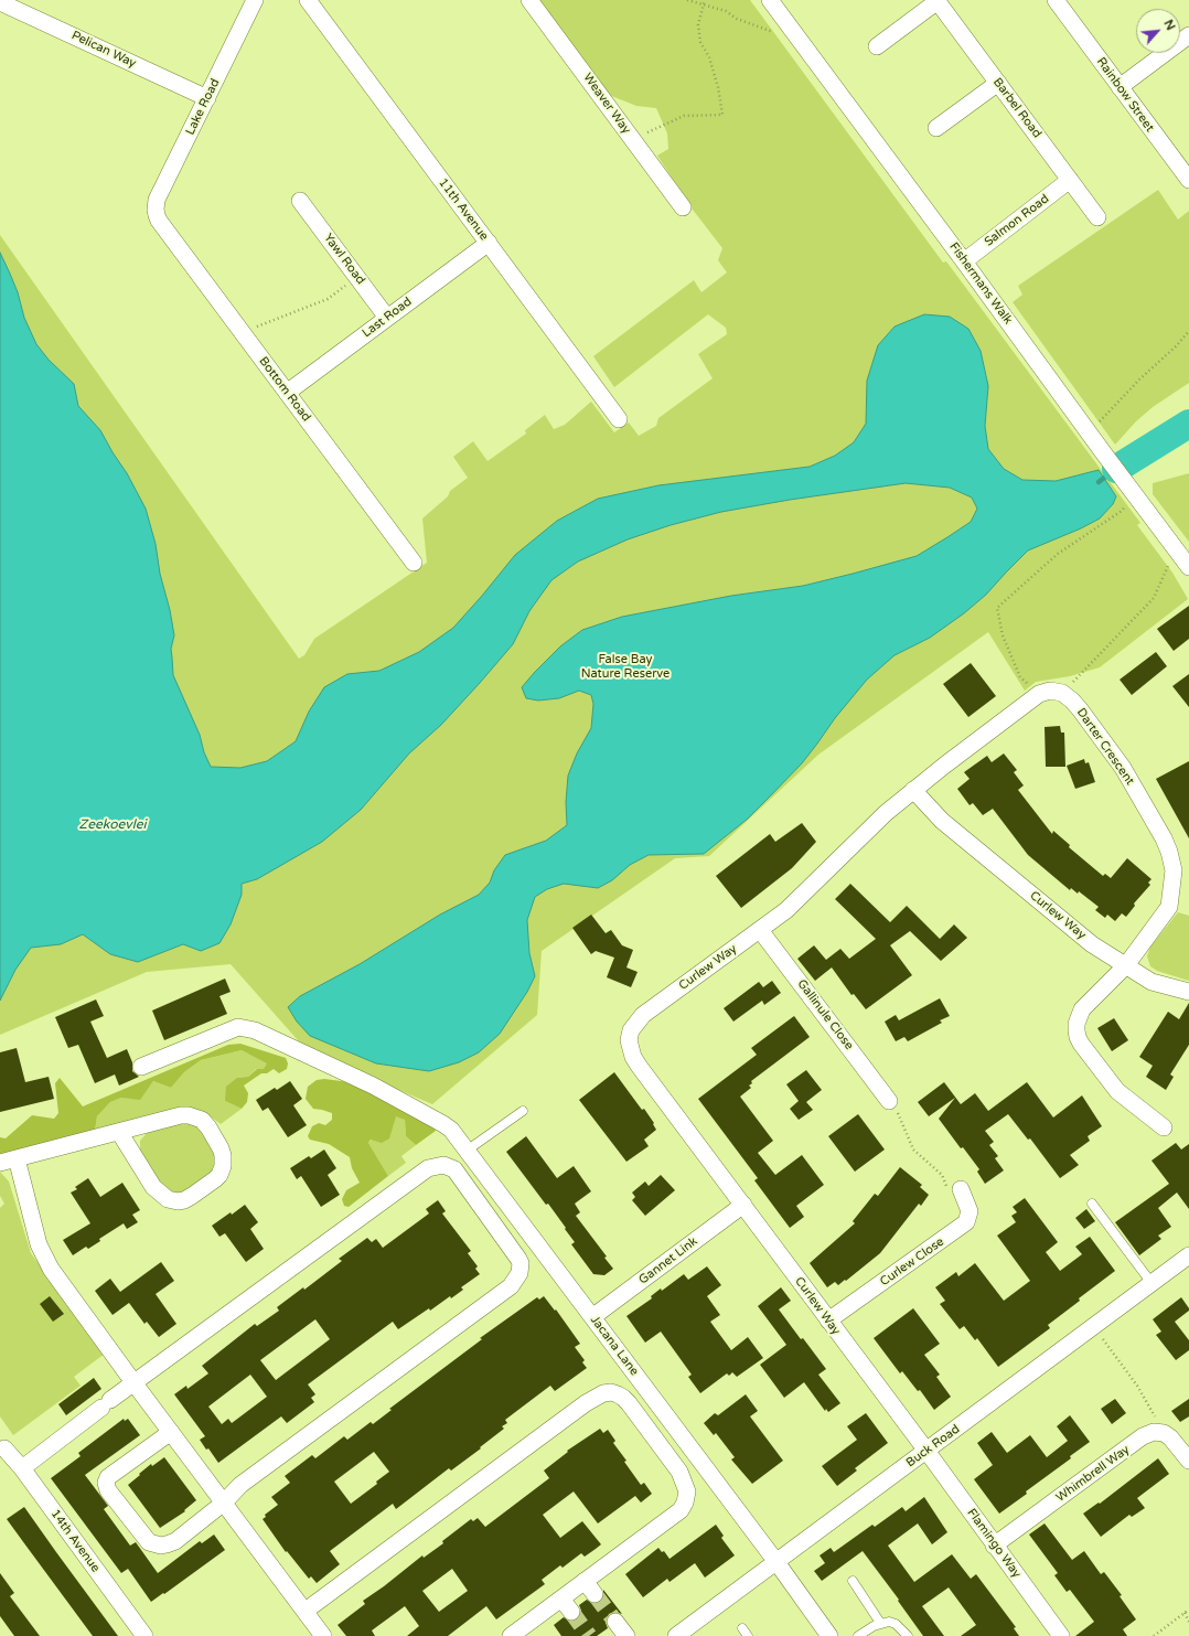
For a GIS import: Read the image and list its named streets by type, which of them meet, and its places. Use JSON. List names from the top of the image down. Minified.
{"streets":{"street":["Pelican Way","Rainbow Street","Weaver Way","Lake Road","Barbel Road","11th Avenue","Salmon Road","Yawl Road","Fishermans Walk","Last Road","Bottom Road","Darter Crescent","Curlew Way","Gallinule Close","Gannet Link","Curlew Close","Jacana Lane","Buck Road","Whimbrell Way","14th Avenue","Flamingo Way"]},"crossings":[["Pelican Way","Lake Road"],["Lake Road","Bottom Road"],["Barbel Road","Salmon Road"],["11th Avenue","Last Road"],["Salmon Road","Fishermans Walk"],["Yawl Road","Last Road"],["Last Road","Bottom Road"],["Darter Crescent","Curlew Way"],["Curlew Way","Gallinule Close"],["Curlew Way","Gannet Link"],["Curlew Way","Curlew Close"],["Curlew Way","Buck Road"],["Curlew Way","Flamingo Way"],["Gannet Link","Jacana Lane"],["Jacana Lane","Buck Road"],["Buck Road","Flamingo Way"],["Whimbrell Way","Flamingo Way"]],"water":["Zeekoevlei"],"parks":["False Bay Nature Reserve"],"north":"top right"}
